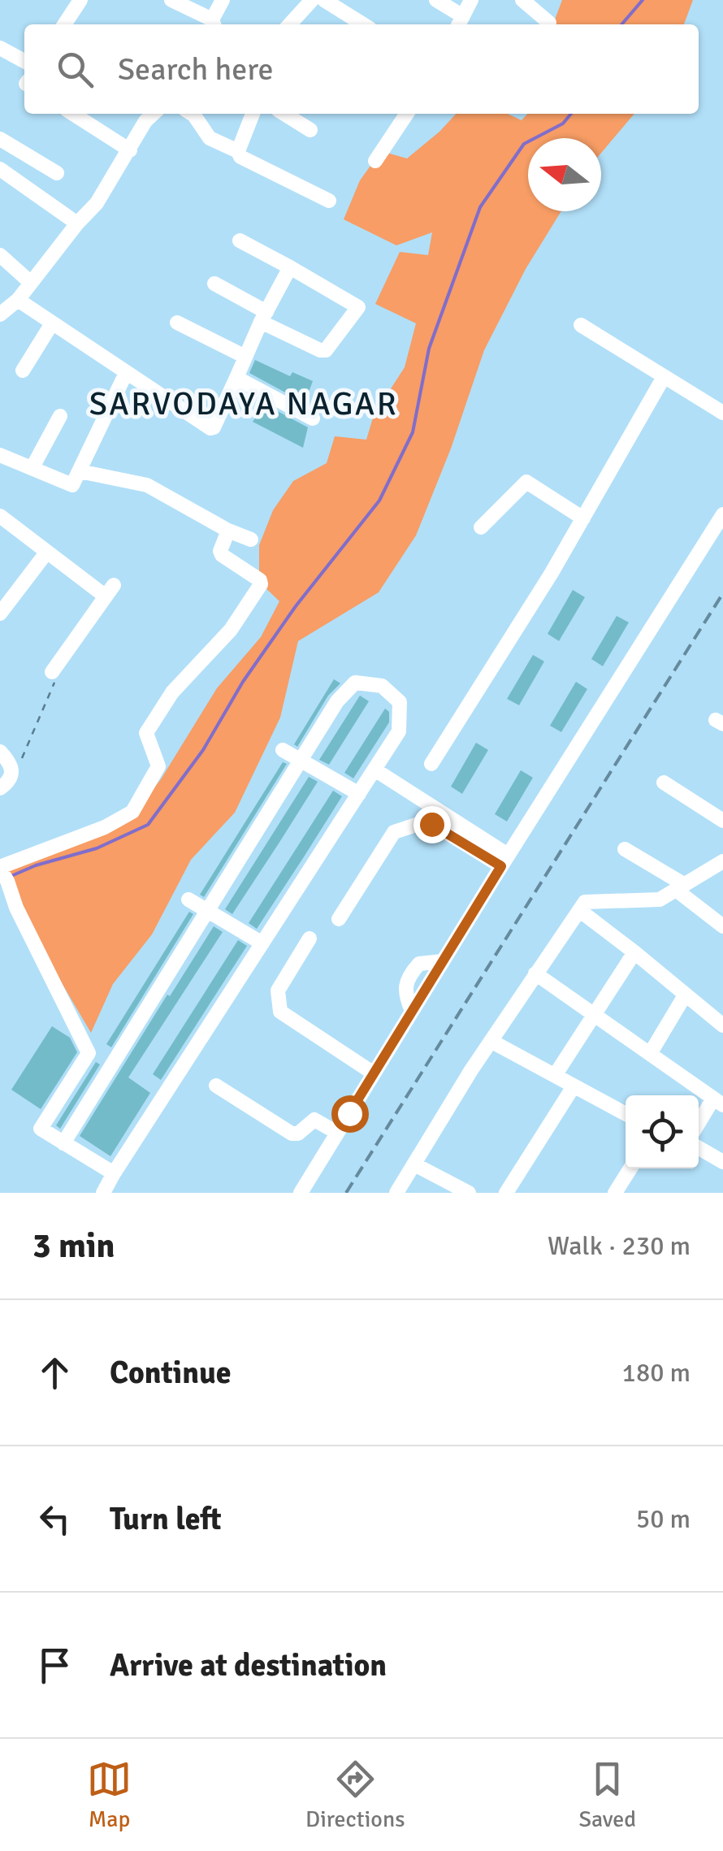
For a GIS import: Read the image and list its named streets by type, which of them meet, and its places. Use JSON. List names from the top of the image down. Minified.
{"districts":["SARVODAYA NAGAR"],"north":"left","page":{"search":"Search here","heading":["3 min","Walk · 230 m"],"list":[["Continue","180 m"],["Turn left","50 m"],"Arrive at destination"],"nav":["Map","Directions","Saved"]}}
